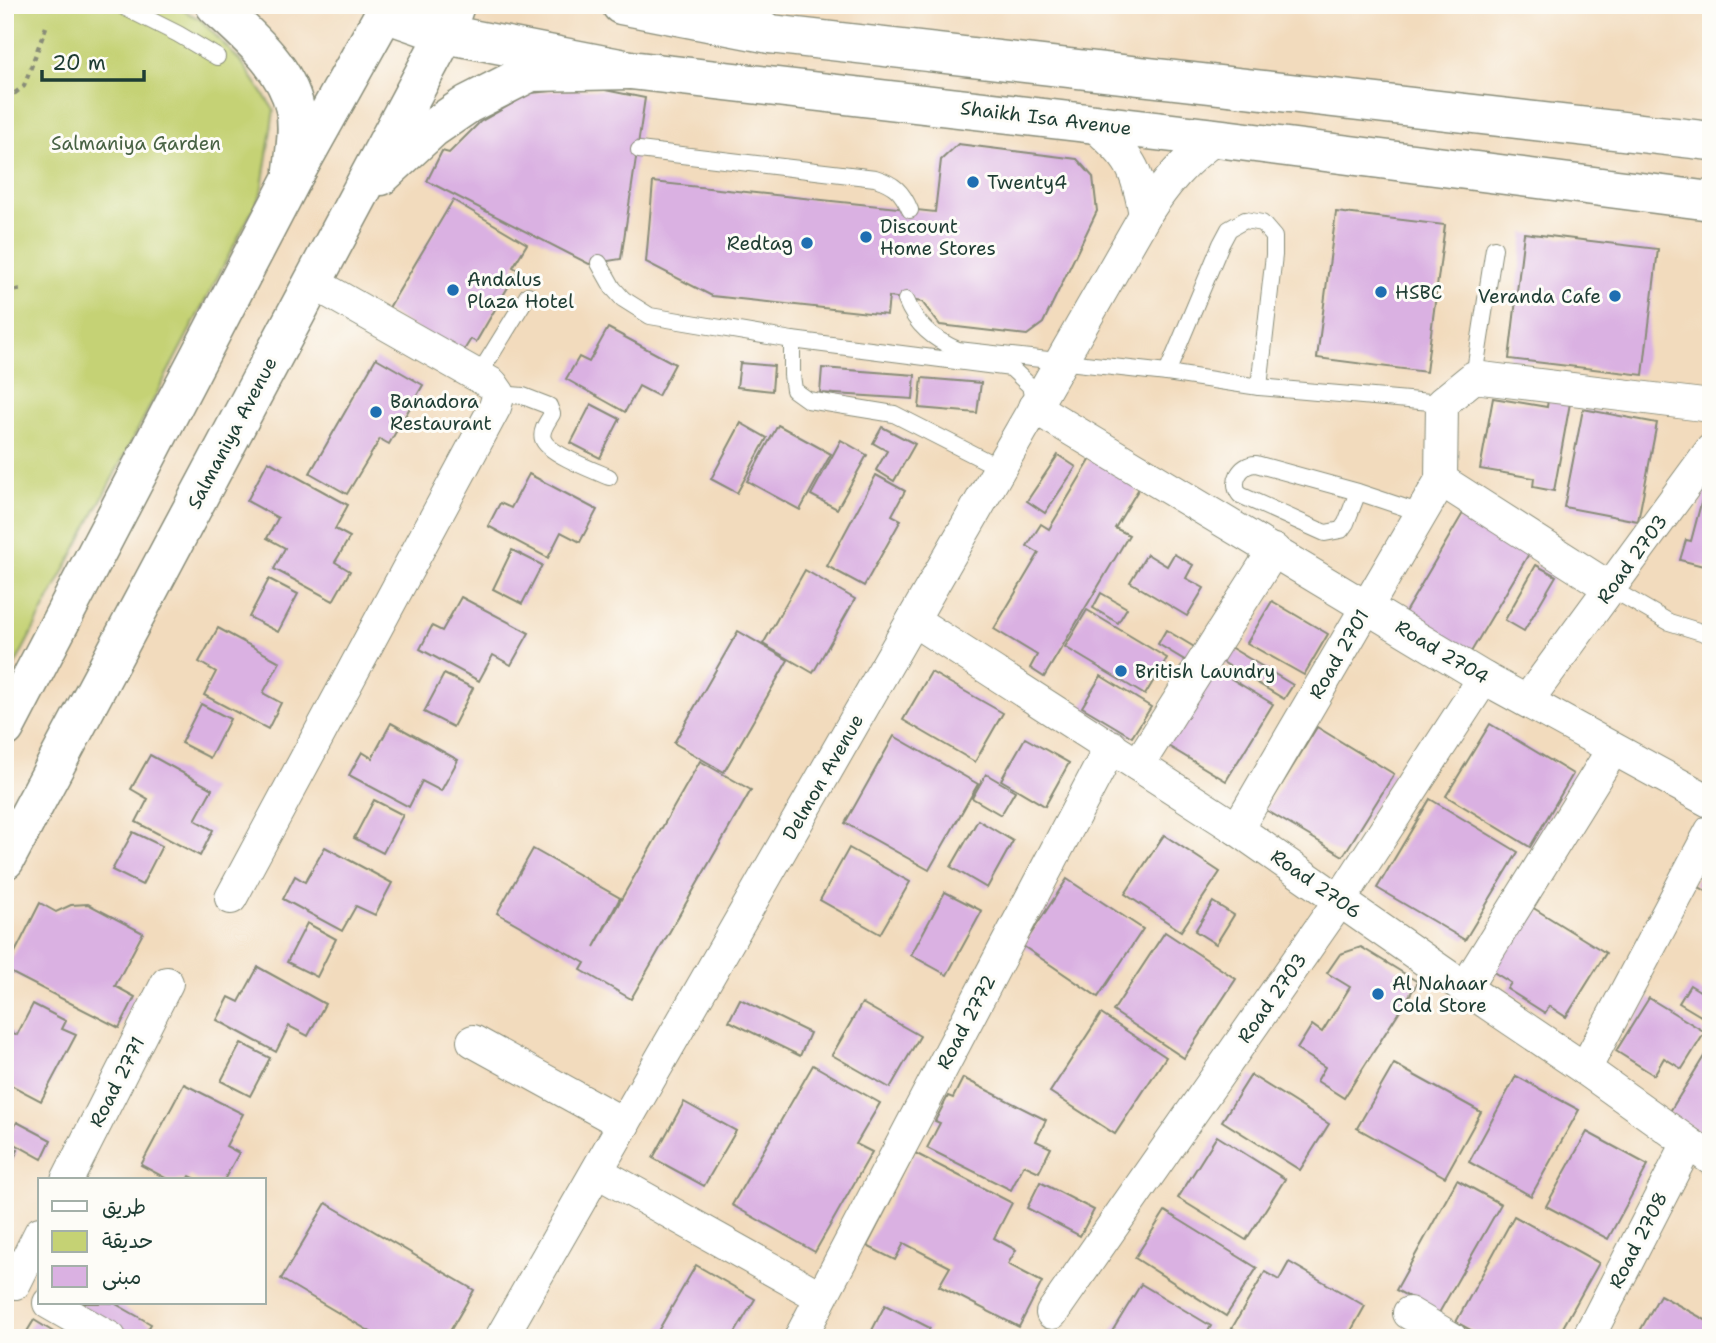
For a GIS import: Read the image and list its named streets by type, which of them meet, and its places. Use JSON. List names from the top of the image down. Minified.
{"streets":{"main road":["Shaikh Isa Avenue","Salmaniya Avenue"],"street":["Road 2703","Road 2704","Road 2701","Delmon Avenue","Road 2706","Road 2772","Road 2771","Road 2708"]},"crossings":[["Shaikh Isa Avenue","Salmaniya Avenue"],["Shaikh Isa Avenue","Delmon Avenue"],["Road 2703","Road 2704"],["Road 2703","Road 2706"],["Road 2704","Road 2701"],["Road 2704","Delmon Avenue"],["Road 2701","Road 2706"],["Delmon Avenue","Road 2706"],["Road 2706","Road 2772"],["Road 2706","Road 2708"]],"parks":["Salmaniya Garden"],"places":["Twenty4","Discount Home Stores","Redtag","Andalus Plaza Hotel","HSBC","Veranda Cafe","Banadora Restaurant","British Laundry","Al Nahaar Cold Store"],"legend":["طريق","حديقة","مبنى"],"scale_bar":"20 m"}
